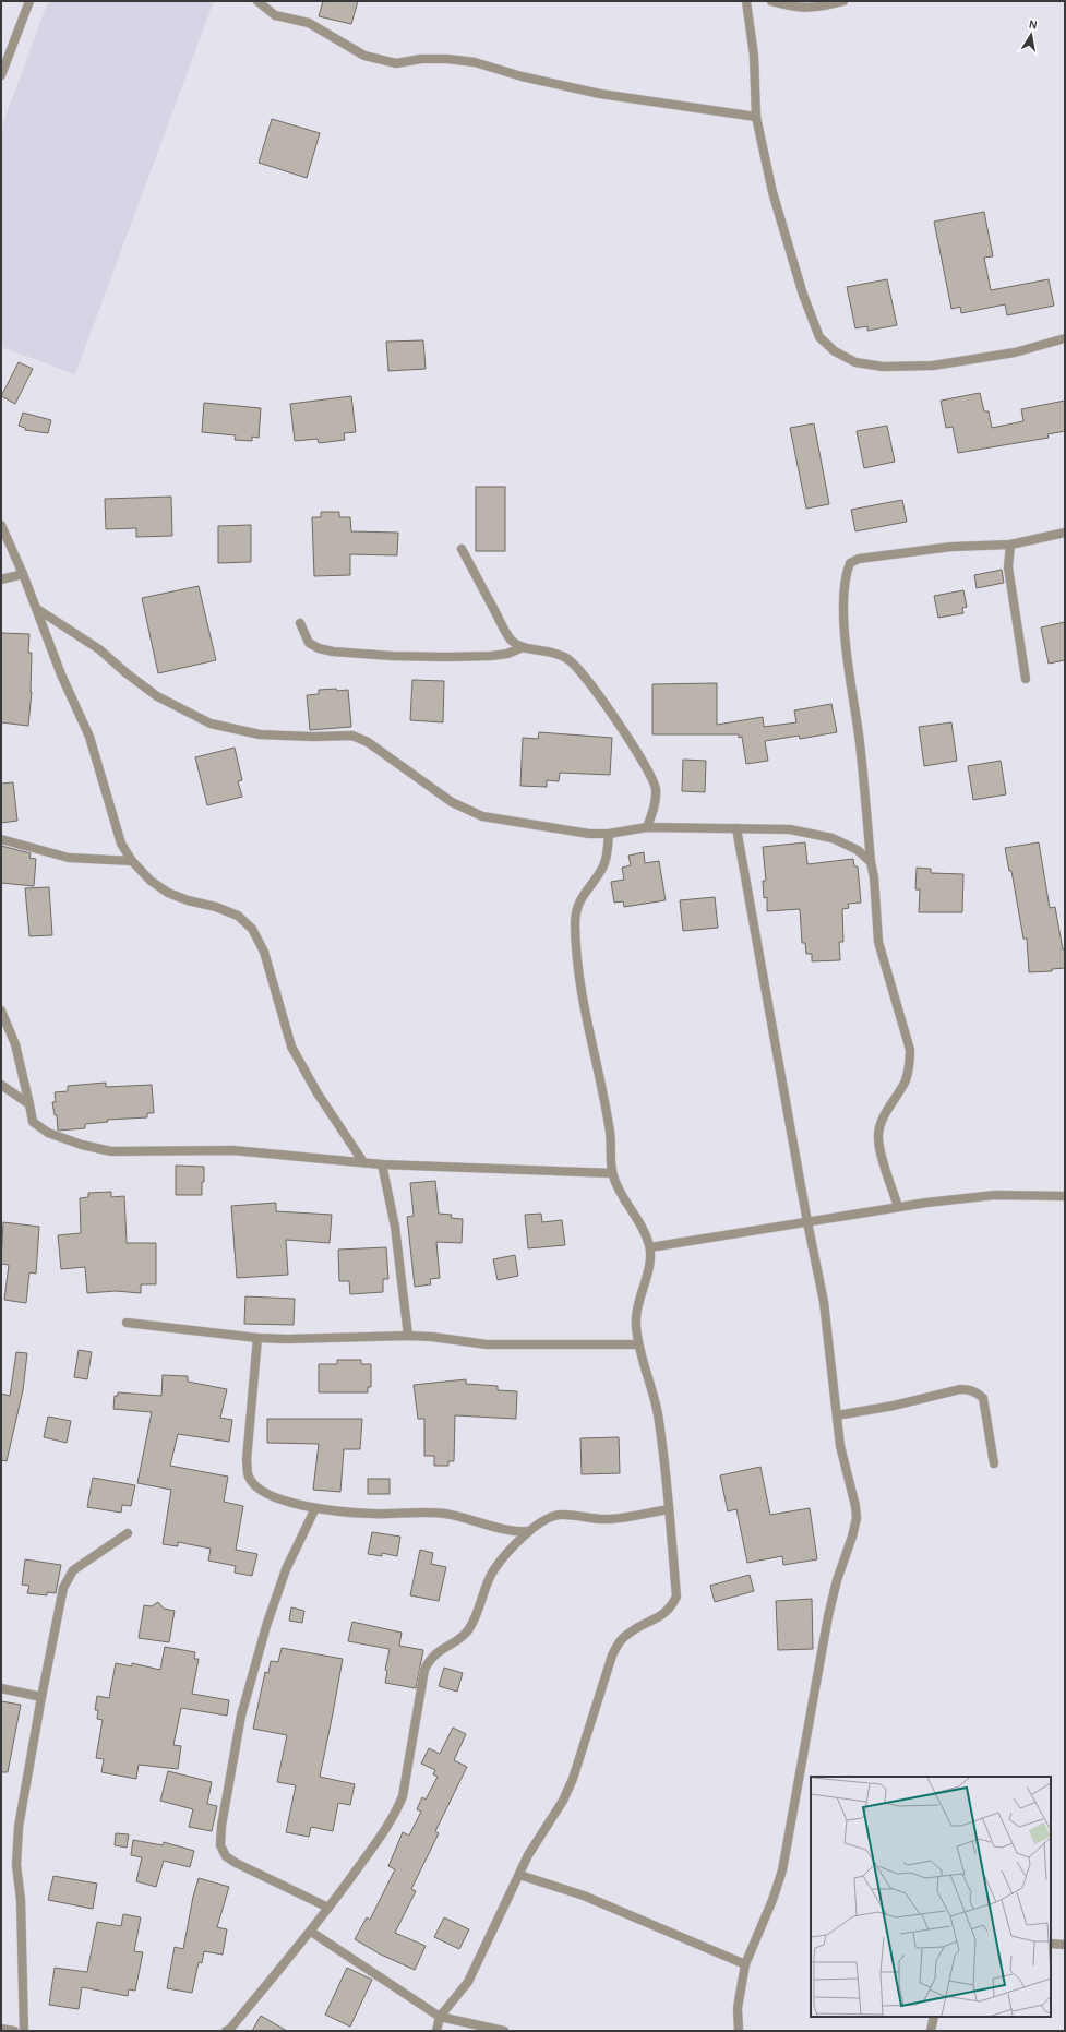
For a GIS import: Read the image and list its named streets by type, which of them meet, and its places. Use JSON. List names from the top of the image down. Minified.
{"north":"top"}
